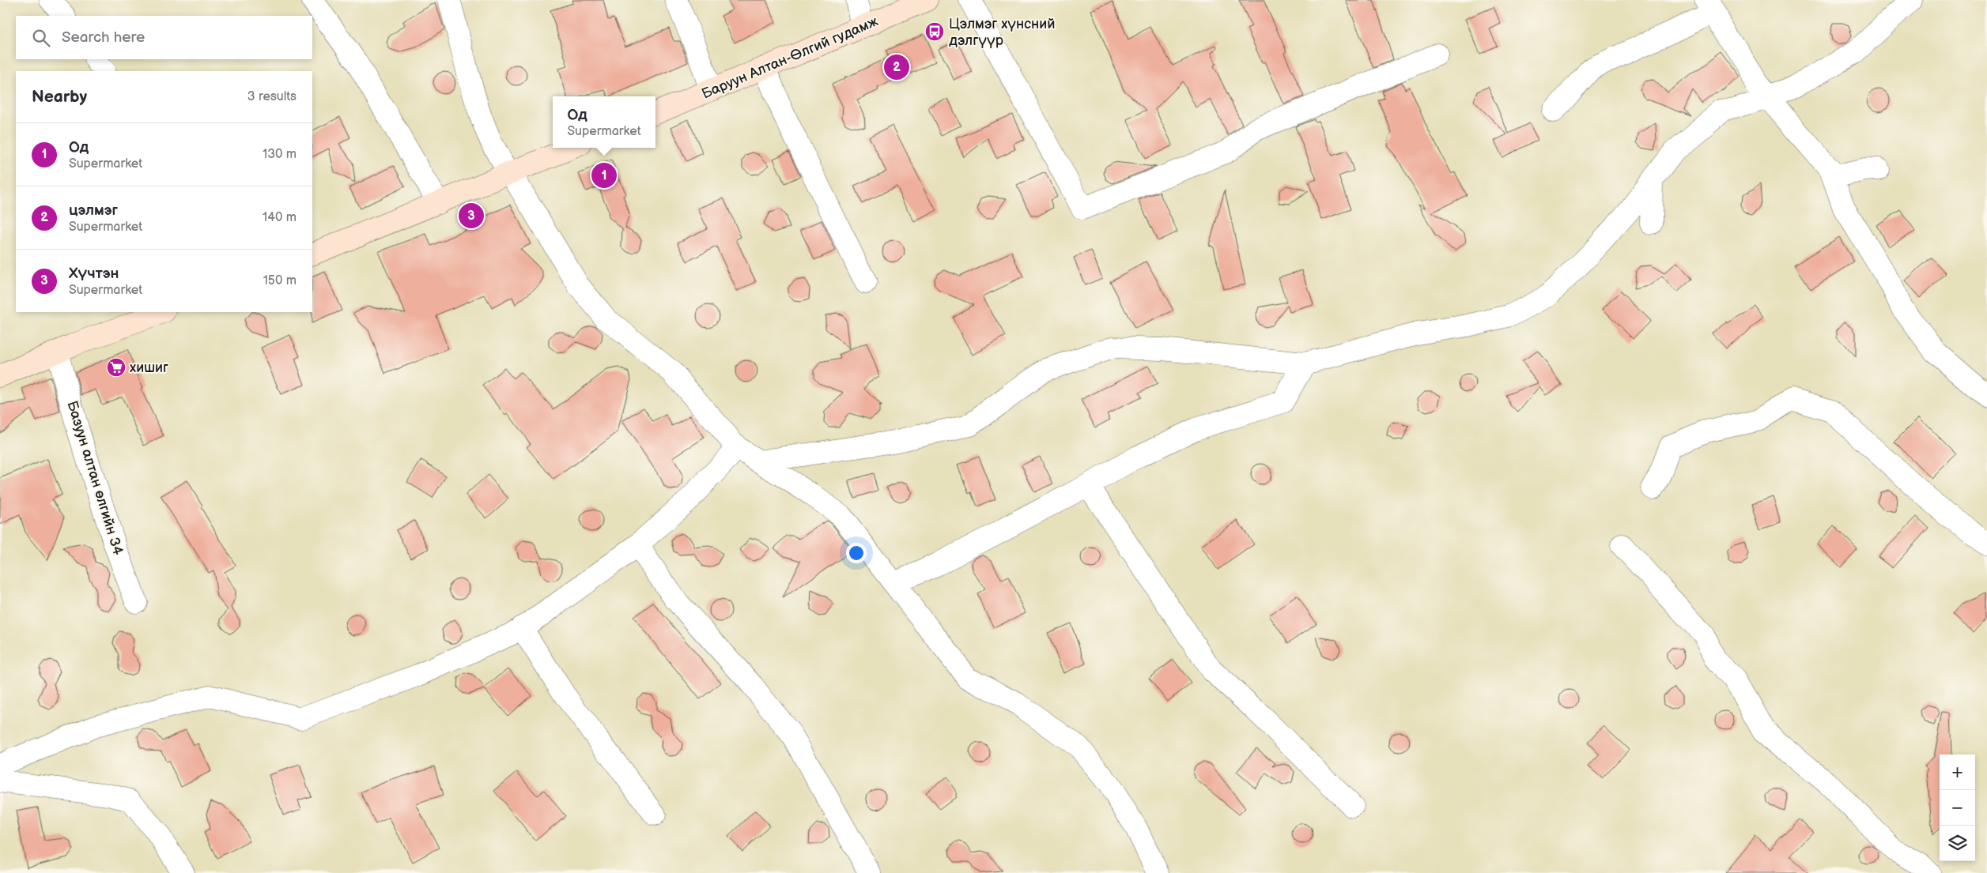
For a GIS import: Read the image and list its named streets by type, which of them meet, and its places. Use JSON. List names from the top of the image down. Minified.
{"streets":{"main road":["Баруун Алтан-Өлгий гудамж"],"street":["Базуун алтан өлгийн 34"]},"places":{"bus stop":["Цэлмэг хүнсний дэлгүүр"],"supermarket":["хишиг"]},"page":{"search":"Search here","pins":["2","1","3"],"heading":["Nearby","3 results"],"popup":["Од","Supermarket"],"list":[{"mark":"1","name":"Од","note":"Supermarket","value":"130 m"},{"mark":"2","name":"цэлмэг","note":"Supermarket","value":"140 m"},{"mark":"3","name":"Хүчтэн","note":"Supermarket","value":"150 m"}],"map_buttons":["+","−"]}}
